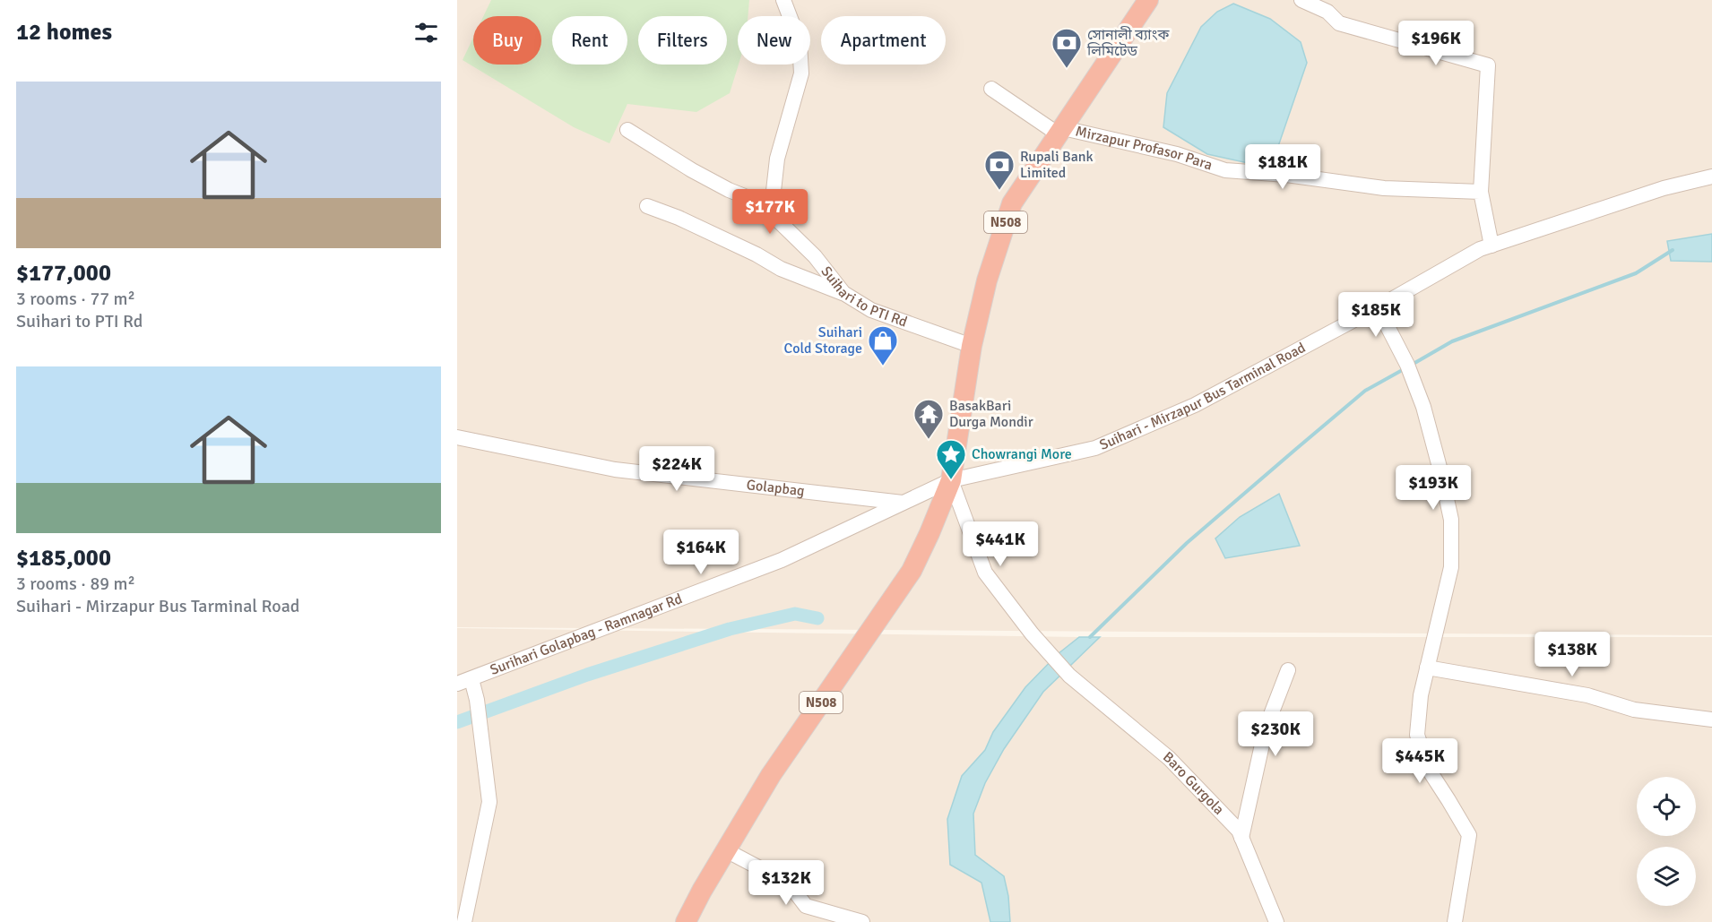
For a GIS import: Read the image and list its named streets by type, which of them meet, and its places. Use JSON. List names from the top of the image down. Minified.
{"streets":{"highway":["N508"],"street":["Mirzapur Profasor Para","Suihari to PTI Rd","Suihari - Mirzapur Bus Tarminal Road","Golapbag","Surihari Golapbag - Ramnagar Rd","Baro Gurgola"]},"crossings":[["Mirzapur Profasor Para","N508"],["N508","Suihari to PTI Rd"],["N508","Suihari - Mirzapur Bus Tarminal Road"],["N508","Surihari Golapbag - Ramnagar Rd"],["N508","Baro Gurgola"],["Suihari - Mirzapur Bus Tarminal Road","Surihari Golapbag - Ramnagar Rd"],["Suihari - Mirzapur Bus Tarminal Road","Baro Gurgola"],["Golapbag","Surihari Golapbag - Ramnagar Rd"],["Surihari Golapbag - Ramnagar Rd","Baro Gurgola"]],"places":{"bank":["সোনালী ব্যাংক লিমিটেড","Rupali Bank Limited"],"shop":["Suihari Cold Storage"],"temple":["BasakBari Durga Mondir"],"place":["Chowrangi More"]},"page":{"heading":"12 homes","chip":["Buy","Rent","Filters","New","Apartment"],"price":["$196K","$181K","$177K","$185K","$224K","$193K","$441K","$164K","$138K","$230K","$445K","$132K"],"list":[{"name":"$177,000","note":"3 rooms · 77 m² · Suihari to PTI Rd"},{"name":"$185,000","note":"3 rooms · 89 m² · Suihari - Mirzapur Bus Tarminal Road"}]}}
